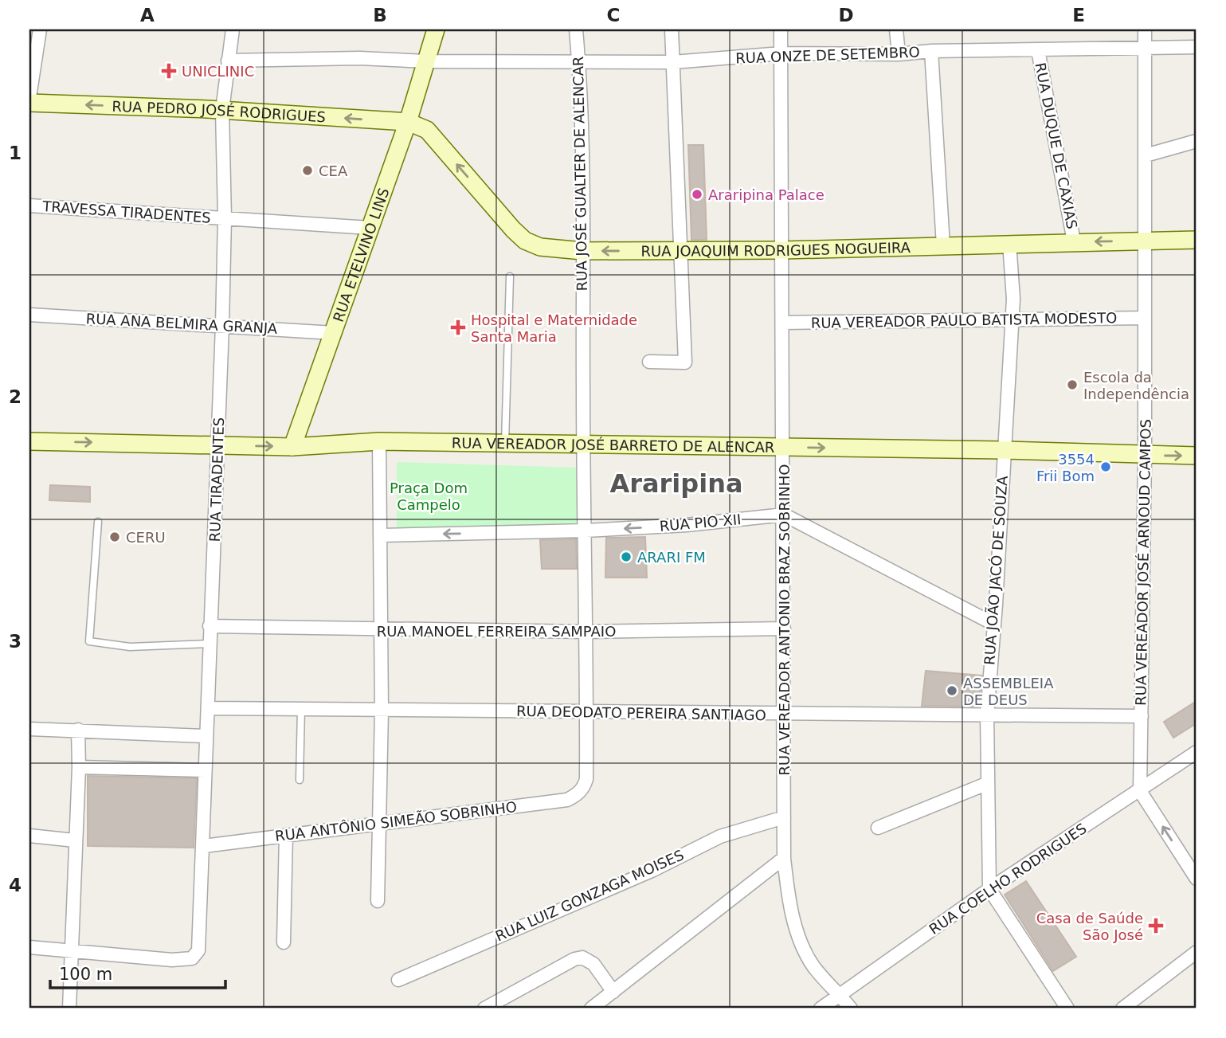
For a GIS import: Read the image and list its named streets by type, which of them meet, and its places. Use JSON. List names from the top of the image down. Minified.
{"streets":{"main road":["RUA PEDRO JOSÉ RODRIGUES","RUA JOAQUIM RODRIGUES NOGUEIRA","RUA ETELVINO LINS","RUA VEREADOR JOSÉ BARRETO DE ALENCAR"],"street":["RUA ONZE DE SETEMBRO","RUA DUQUE DE CAXIAS","RUA JOSÉ GUALTER DE ALENCAR","TRAVESSA TIRADENTES","RUA VEREADOR PAULO BATISTA MODESTO","RUA ANA BELMIRA GRANJA","RUA TIRADENTES","RUA PIO XII","RUA VEREADOR JOSÉ ARNOUD CAMPOS","RUA JOÃO JACÓ DE SOUZA","RUA VEREADOR ANTONIO BRAZ SOBRINHO","RUA MANOEL FERREIRA SAMPAIO","RUA DEODATO PEREIRA SANTIAGO","RUA ANTÔNIO SIMEÃO SOBRINHO","RUA COELHO RODRIGUES","RUA LUIZ GONZAGA MOISES"]},"crossings":[["RUA ONZE DE SETEMBRO","RUA DUQUE DE CAXIAS"],["RUA ONZE DE SETEMBRO","RUA JOSÉ GUALTER DE ALENCAR"],["RUA ONZE DE SETEMBRO","RUA ETELVINO LINS"],["RUA ONZE DE SETEMBRO","RUA TIRADENTES"],["RUA ONZE DE SETEMBRO","RUA VEREADOR JOSÉ ARNOUD CAMPOS"],["RUA ONZE DE SETEMBRO","RUA VEREADOR ANTONIO BRAZ SOBRINHO"],["RUA PEDRO JOSÉ RODRIGUES","RUA JOAQUIM RODRIGUES NOGUEIRA"],["RUA PEDRO JOSÉ RODRIGUES","RUA ETELVINO LINS"],["RUA PEDRO JOSÉ RODRIGUES","RUA TIRADENTES"],["RUA DUQUE DE CAXIAS","RUA JOAQUIM RODRIGUES NOGUEIRA"],["RUA JOSÉ GUALTER DE ALENCAR","RUA JOAQUIM RODRIGUES NOGUEIRA"],["RUA JOSÉ GUALTER DE ALENCAR","RUA VEREADOR JOSÉ BARRETO DE ALENCAR"],["RUA JOSÉ GUALTER DE ALENCAR","RUA PIO XII"],["RUA JOSÉ GUALTER DE ALENCAR","RUA MANOEL FERREIRA SAMPAIO"],["RUA JOSÉ GUALTER DE ALENCAR","RUA DEODATO PEREIRA SANTIAGO"],["RUA JOSÉ GUALTER DE ALENCAR","RUA ANTÔNIO SIMEÃO SOBRINHO"],["TRAVESSA TIRADENTES","RUA ETELVINO LINS"],["TRAVESSA TIRADENTES","RUA TIRADENTES"],["RUA JOAQUIM RODRIGUES NOGUEIRA","RUA ETELVINO LINS"],["RUA JOAQUIM RODRIGUES NOGUEIRA","RUA VEREADOR JOSÉ ARNOUD CAMPOS"],["RUA JOAQUIM RODRIGUES NOGUEIRA","RUA JOÃO JACÓ DE SOUZA"],["RUA JOAQUIM RODRIGUES NOGUEIRA","RUA VEREADOR ANTONIO BRAZ SOBRINHO"],["RUA ETELVINO LINS","RUA ANA BELMIRA GRANJA"],["RUA ETELVINO LINS","RUA VEREADOR JOSÉ BARRETO DE ALENCAR"],["RUA VEREADOR PAULO BATISTA MODESTO","RUA VEREADOR JOSÉ ARNOUD CAMPOS"],["RUA VEREADOR PAULO BATISTA MODESTO","RUA JOÃO JACÓ DE SOUZA"],["RUA VEREADOR PAULO BATISTA MODESTO","RUA VEREADOR ANTONIO BRAZ SOBRINHO"],["RUA ANA BELMIRA GRANJA","RUA TIRADENTES"],["RUA VEREADOR JOSÉ BARRETO DE ALENCAR","RUA TIRADENTES"],["RUA VEREADOR JOSÉ BARRETO DE ALENCAR","RUA VEREADOR JOSÉ ARNOUD CAMPOS"],["RUA VEREADOR JOSÉ BARRETO DE ALENCAR","RUA JOÃO JACÓ DE SOUZA"],["RUA VEREADOR JOSÉ BARRETO DE ALENCAR","RUA VEREADOR ANTONIO BRAZ SOBRINHO"],["RUA TIRADENTES","RUA MANOEL FERREIRA SAMPAIO"],["RUA TIRADENTES","RUA DEODATO PEREIRA SANTIAGO"],["RUA TIRADENTES","RUA ANTÔNIO SIMEÃO SOBRINHO"],["RUA PIO XII","RUA VEREADOR ANTONIO BRAZ SOBRINHO"],["RUA VEREADOR JOSÉ ARNOUD CAMPOS","RUA DEODATO PEREIRA SANTIAGO"],["RUA VEREADOR JOSÉ ARNOUD CAMPOS","RUA COELHO RODRIGUES"],["RUA JOÃO JACÓ DE SOUZA","RUA DEODATO PEREIRA SANTIAGO"],["RUA JOÃO JACÓ DE SOUZA","RUA COELHO RODRIGUES"],["RUA VEREADOR ANTONIO BRAZ SOBRINHO","RUA MANOEL FERREIRA SAMPAIO"],["RUA VEREADOR ANTONIO BRAZ SOBRINHO","RUA DEODATO PEREIRA SANTIAGO"],["RUA VEREADOR ANTONIO BRAZ SOBRINHO","RUA COELHO RODRIGUES"],["RUA VEREADOR ANTONIO BRAZ SOBRINHO","RUA LUIZ GONZAGA MOISES"]],"one_way":["RUA PEDRO JOSÉ RODRIGUES","RUA JOAQUIM RODRIGUES NOGUEIRA","RUA VEREADOR JOSÉ BARRETO DE ALENCAR","RUA PIO XII"],"districts":["Araripina"],"parks":["Praça Dom Campelo"],"places":{"health":["UNICLINIC","Hospital e Maternidade Santa Maria","Casa de Saúde São José"],"other":["CEA","Araripina Palace","Escola da Independência","3554 Frii Bom","CERU","ARARI FM","ASSEMBLEIA DE DEUS"]},"scale_bar":"100 m","grid":{"columns":["A","B","C","D","E"],"rows":["1","2","3","4"]}}
